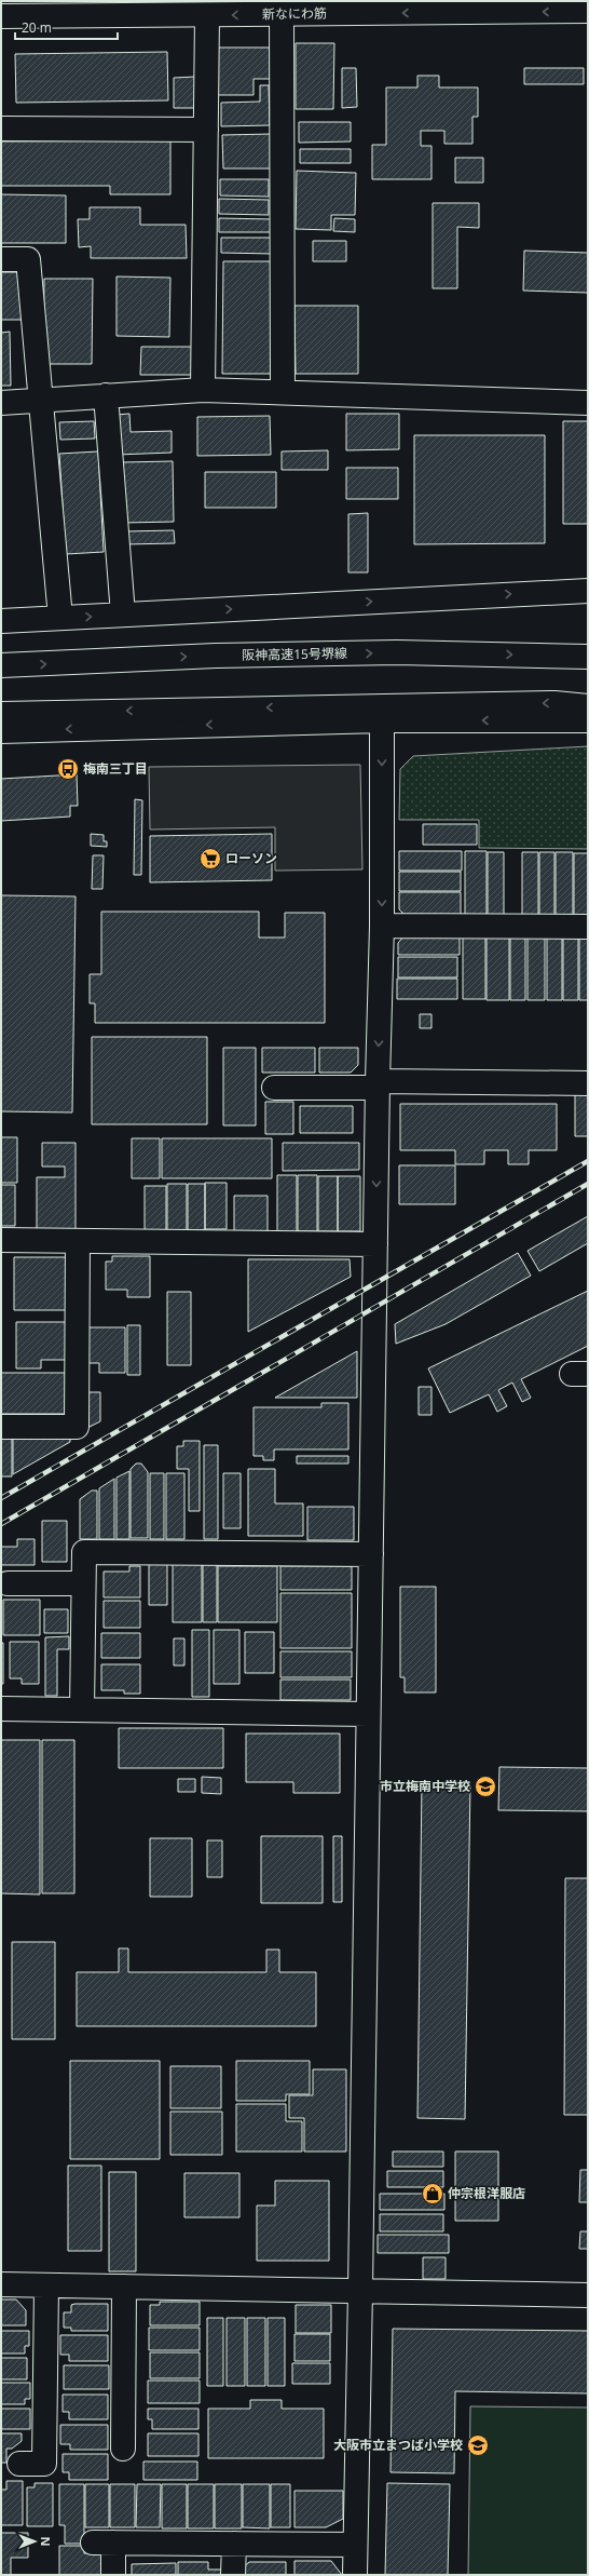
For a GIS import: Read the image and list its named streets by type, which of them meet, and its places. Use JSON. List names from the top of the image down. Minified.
{"streets":{"main road":["新なにわ筋","阪神高速15号堺線"]},"one_way":["新なにわ筋"],"places":{"bus stop":["梅南三丁目"],"supermarket":["ローソン"],"school or university":["市立梅南中学校","大阪市立まつば小学校"],"shop":["仲宗根洋服店"]},"scale_bar":"20 m","north":"right"}
